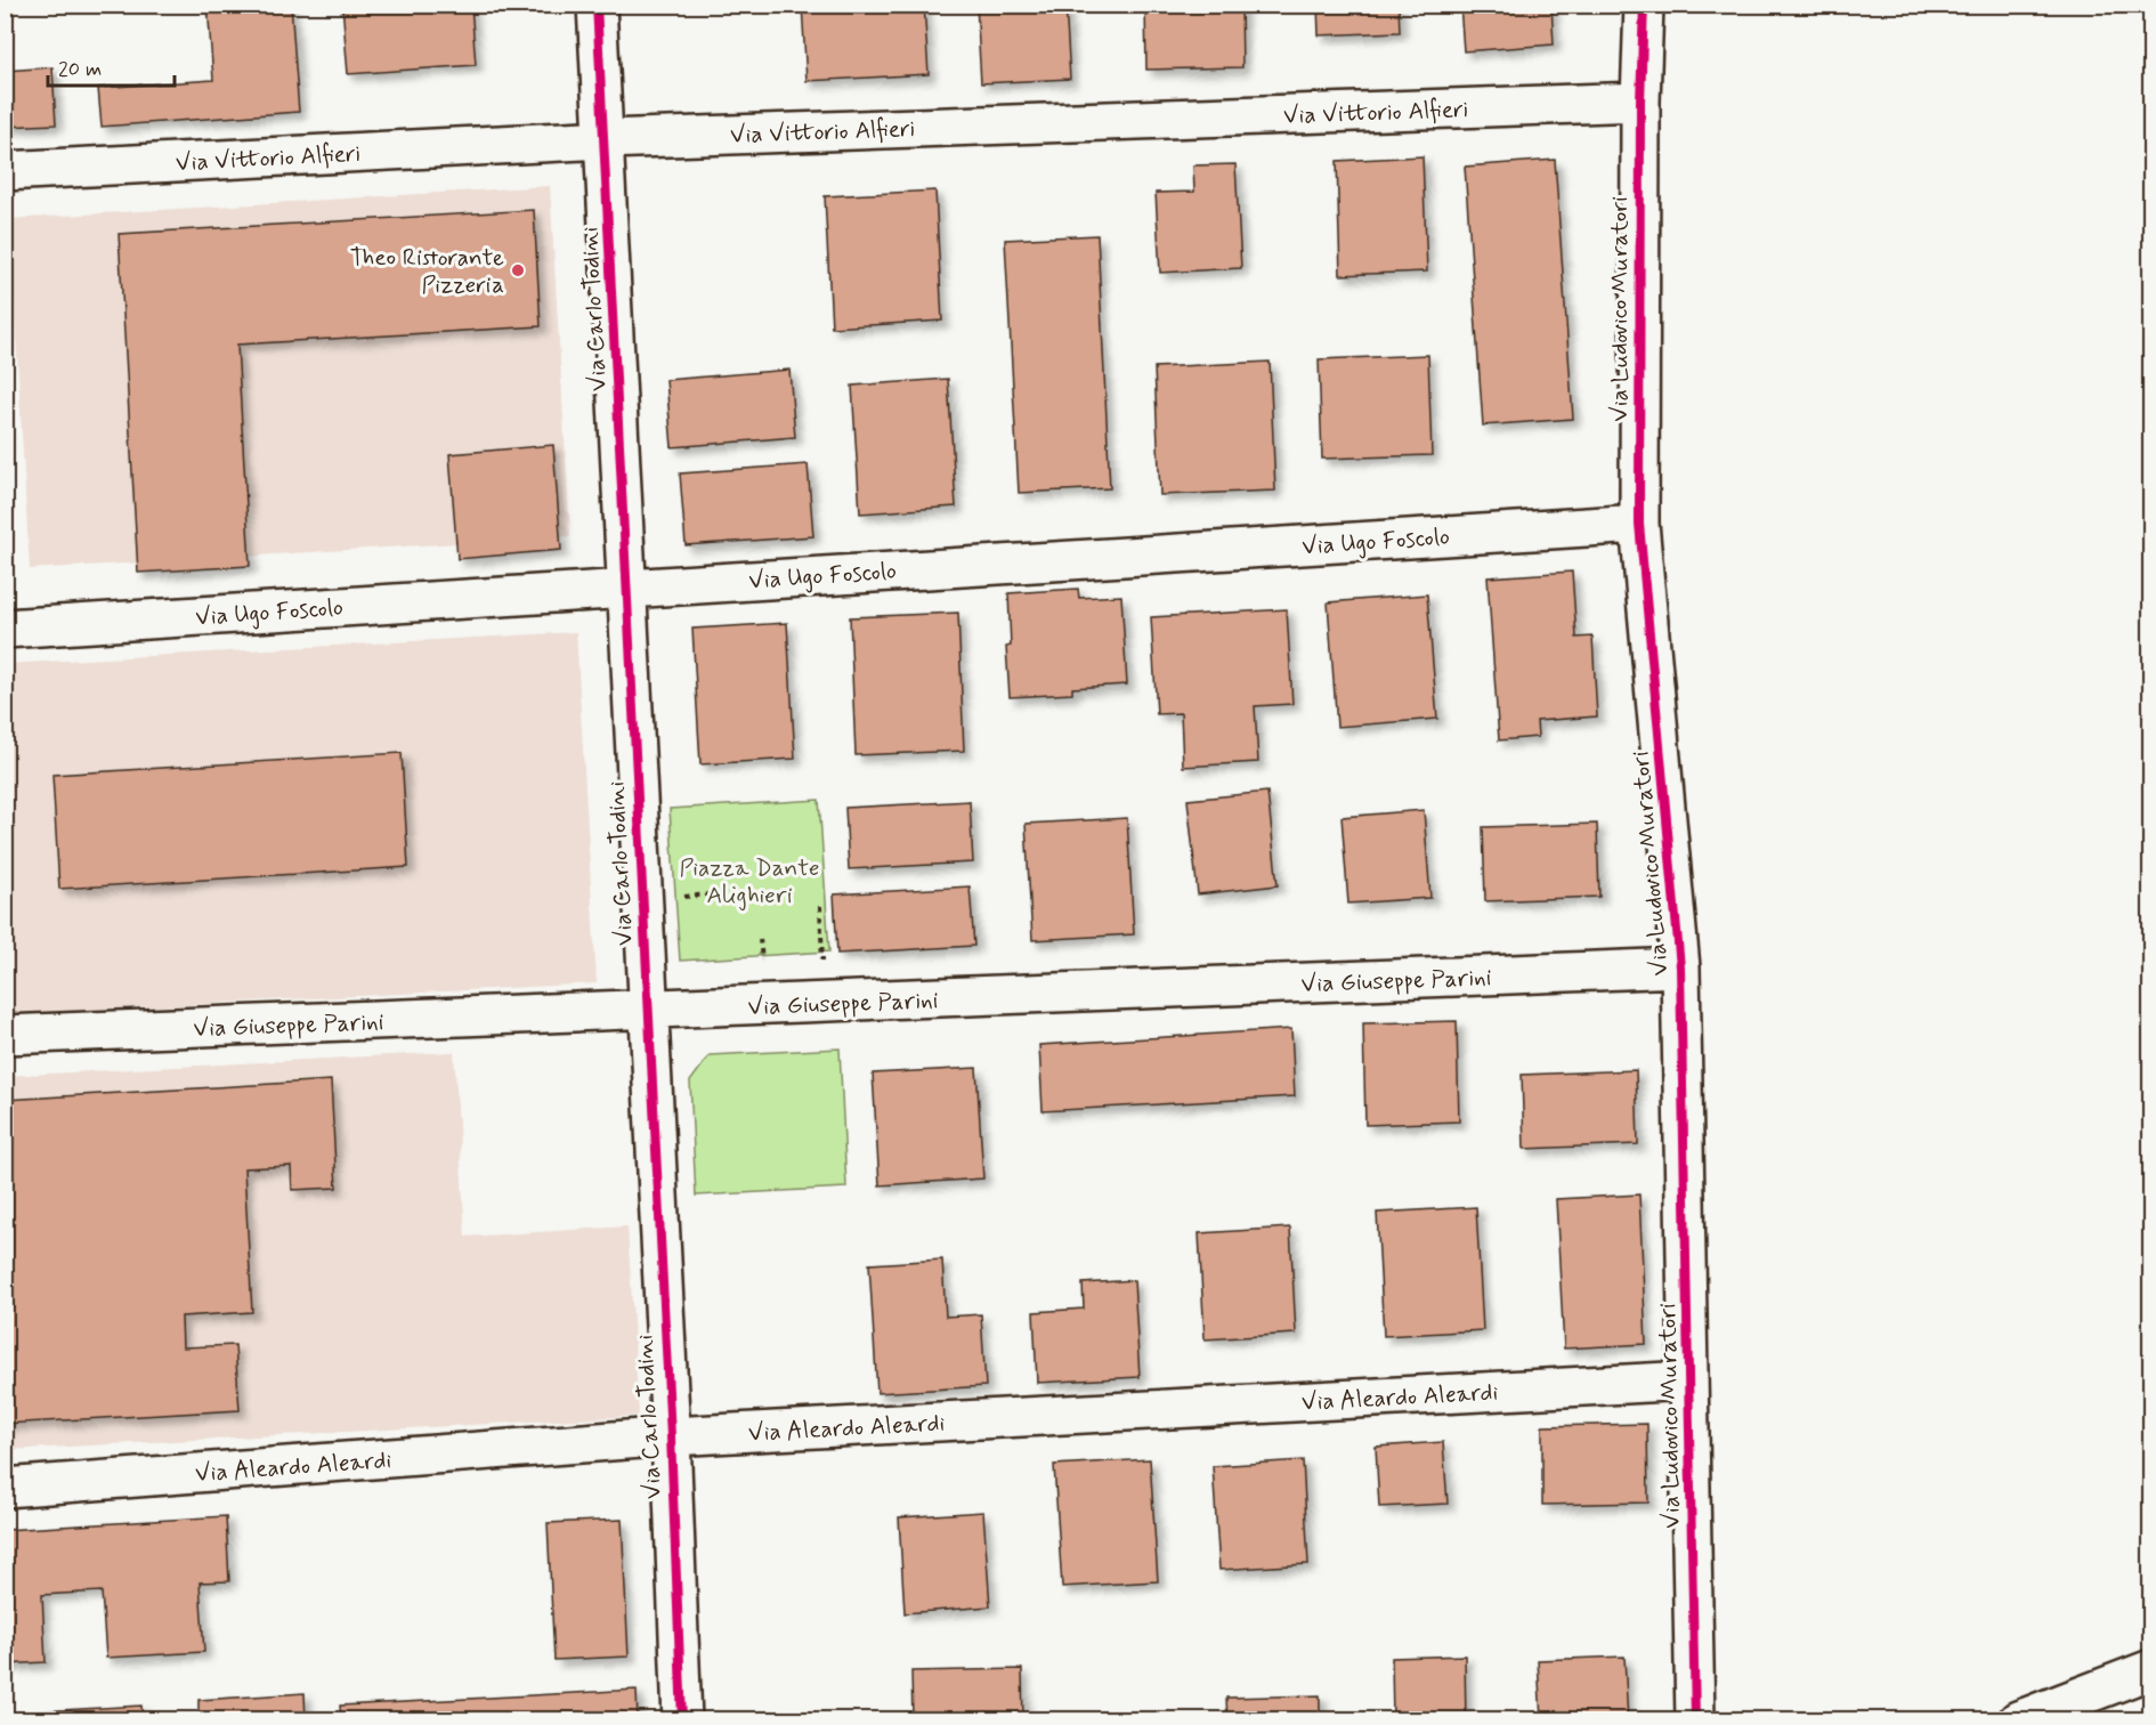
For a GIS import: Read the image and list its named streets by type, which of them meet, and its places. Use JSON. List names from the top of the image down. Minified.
{"streets":{"street":["Via Vittorio Alfieri","Via Carlo Todini","Via Ludovico Muratori","Via Ugo Foscolo","Via Giuseppe Parini","Via Aleardo Aleardi"]},"crossings":[["Via Vittorio Alfieri","Via Carlo Todini"],["Via Vittorio Alfieri","Via Ludovico Muratori"],["Via Carlo Todini","Via Ugo Foscolo"],["Via Carlo Todini","Via Giuseppe Parini"],["Via Carlo Todini","Via Aleardo Aleardi"],["Via Ludovico Muratori","Via Ugo Foscolo"],["Via Ludovico Muratori","Via Giuseppe Parini"],["Via Ludovico Muratori","Via Aleardo Aleardi"]],"parks":["Piazza Dante Alighieri"],"places":["Theo Ristorante Pizzeria"],"scale_bar":"20 m"}
